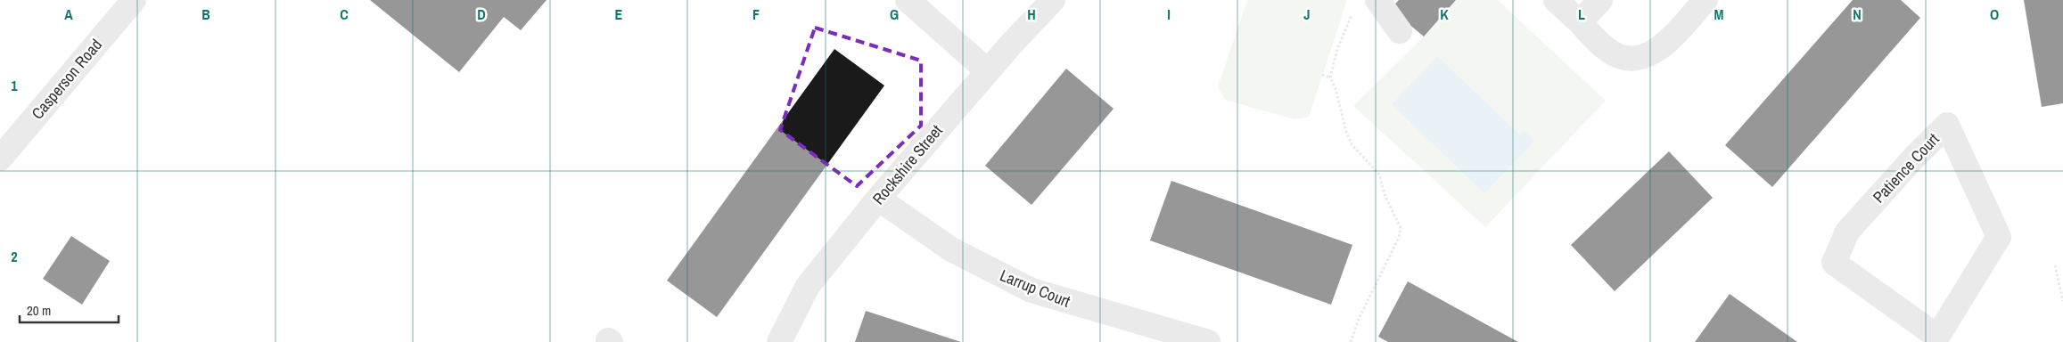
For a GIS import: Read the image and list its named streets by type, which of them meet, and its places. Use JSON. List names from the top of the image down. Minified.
{"streets":{"street":["Casperson Road","Rockshire Street","Patience Court","Larrup Court"]},"crossings":[["Rockshire Street","Larrup Court"]],"scale_bar":"20 m","grid":{"columns":["A","B","C","D","E","F","G","H","I","J","K","L","M","N","O"],"rows":["1","2"]}}
